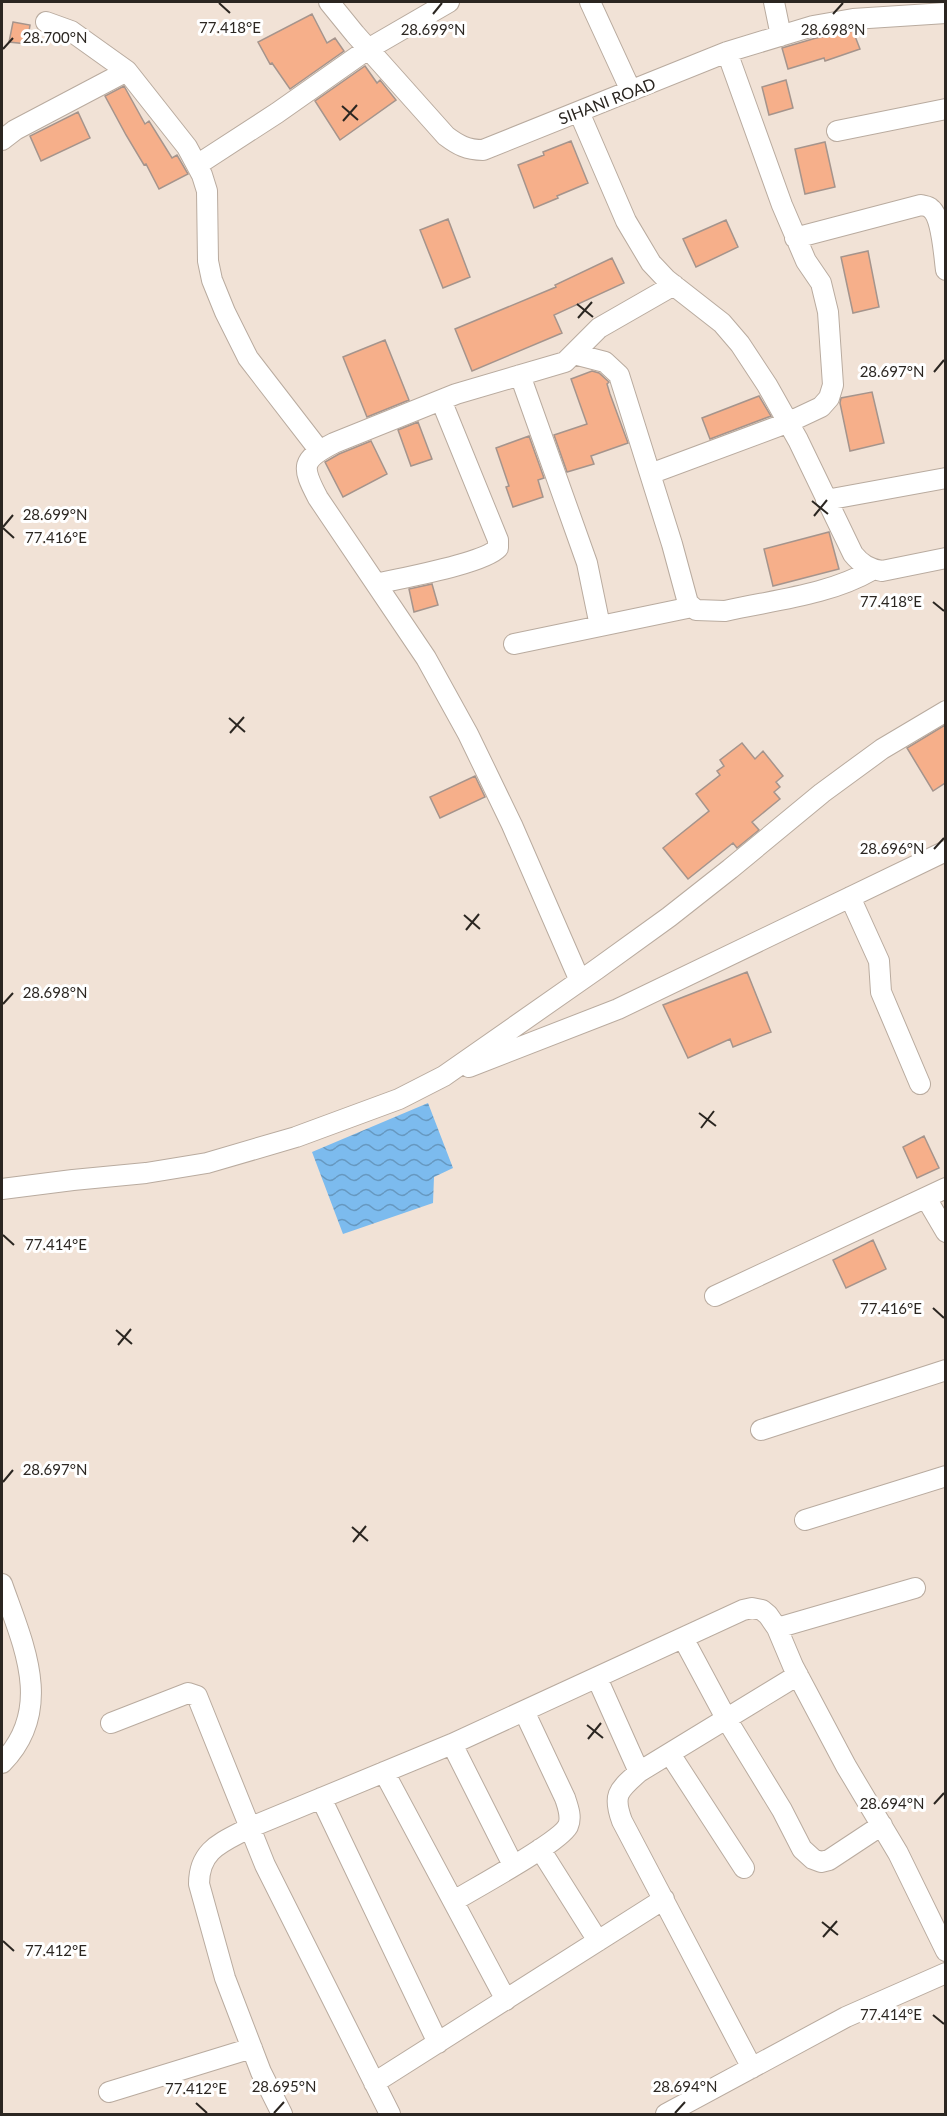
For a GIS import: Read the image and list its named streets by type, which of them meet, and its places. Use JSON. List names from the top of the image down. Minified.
{"streets":{"street":["SIHANI ROAD"]},"coordinates":["77.418°E","28.699°N","28.698°N","28.700°N","28.697°N","77.416°E","28.696°N","77.414°E","28.694°N","77.412°E","28.695°N"]}
